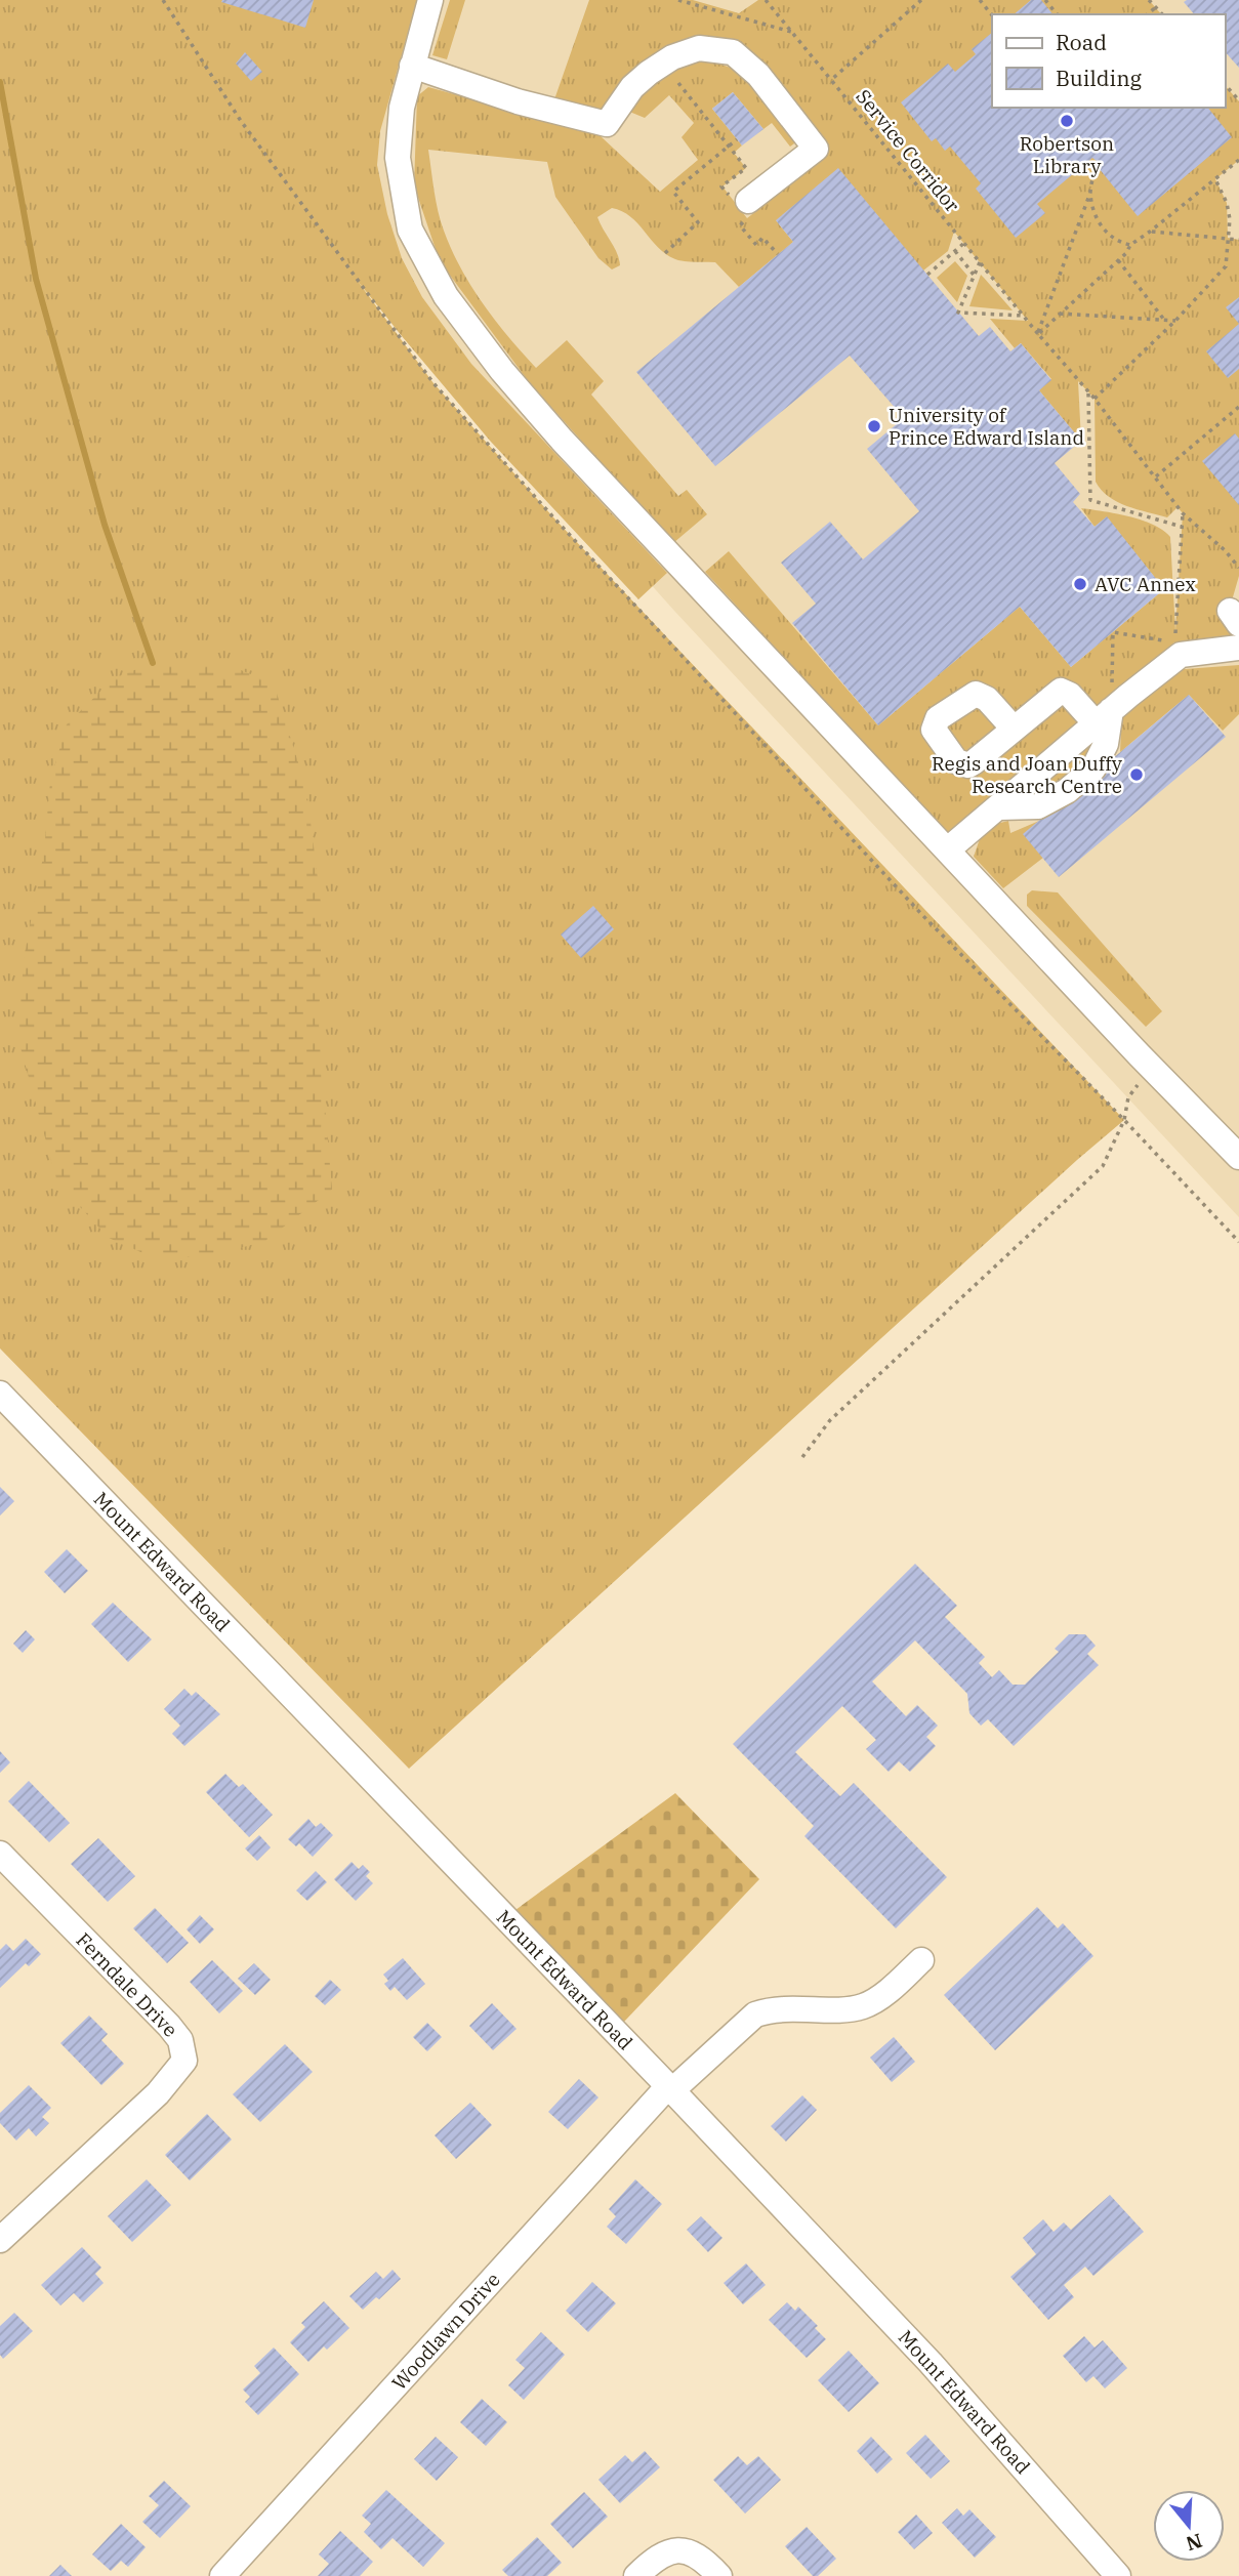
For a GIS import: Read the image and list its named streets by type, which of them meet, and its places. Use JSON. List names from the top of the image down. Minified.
{"streets":{"street":["Mount Edward Road","Ferndale Drive","Woodlawn Drive"],"path":["Service Corridor"]},"crossings":[["Mount Edward Road","Woodlawn Drive"]],"places":["Robertson Library","University of Prince Edward Island","AVC Annex","Regis and Joan Duffy Research Centre"],"legend":["Road","Building"],"north":"bottom"}
